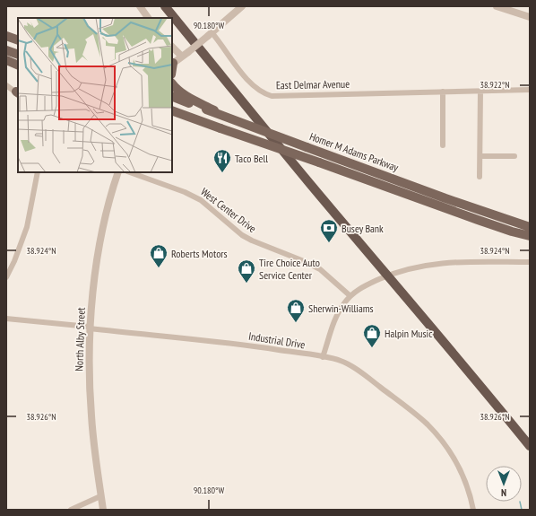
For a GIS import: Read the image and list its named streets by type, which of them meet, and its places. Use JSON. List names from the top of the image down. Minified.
{"streets":{"main road":["Homer M Adams Parkway"],"street":["East Delmar Avenue","West Center Drive","North Alby Street","Industrial Drive"]},"crossings":[["North Alby Street","Industrial Drive"]],"places":{"restaurant":["Taco Bell"],"bank":["Busey Bank"],"shop":["Roberts Motors","Tire Choice Auto Service Center","Sherwin-Williams","Halpin Music"]},"north":"bottom","coordinates":["90.180°W","38.922°N","38.924°N","38.926°N"]}
